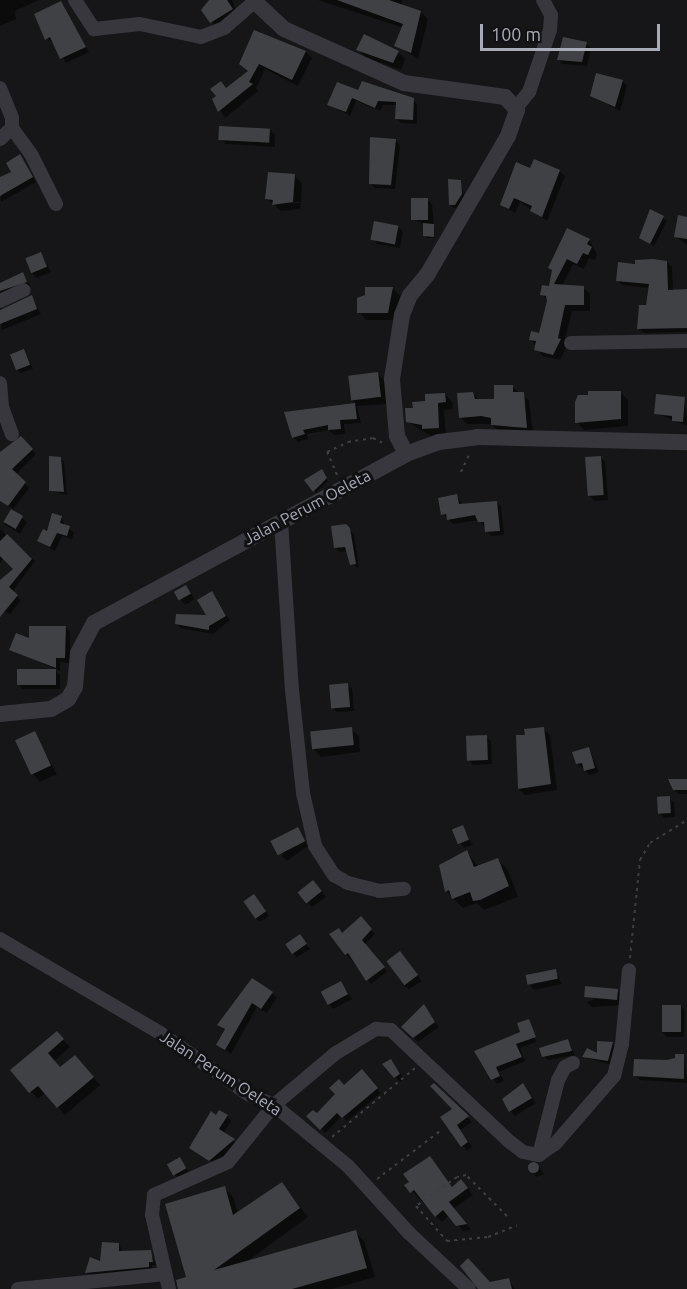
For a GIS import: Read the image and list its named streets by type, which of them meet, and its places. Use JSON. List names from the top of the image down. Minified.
{"streets":{"street":["Jalan Perum Oeleta"]},"scale_bar":"100 m"}
